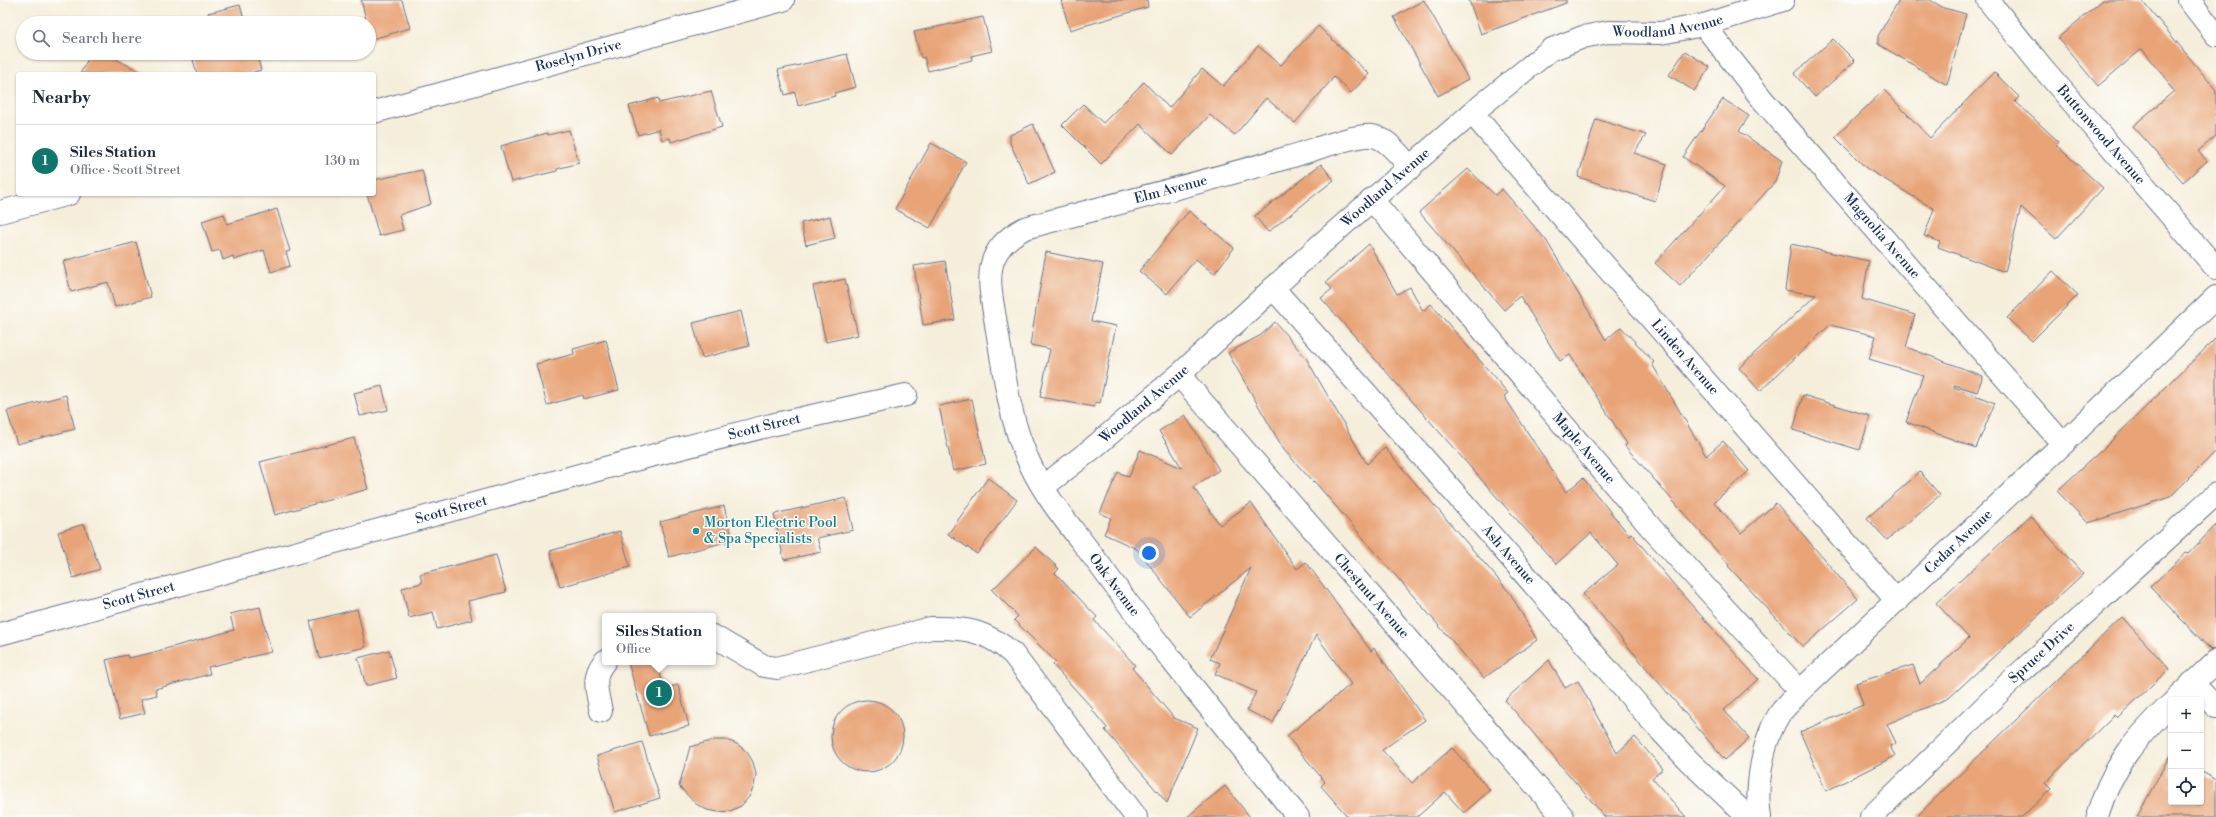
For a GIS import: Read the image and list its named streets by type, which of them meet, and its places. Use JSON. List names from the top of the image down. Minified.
{"streets":{"street":["Woodland Avenue","Roselyn Drive","Buttonwood Avenue","Elm Avenue","Magnolia Avenue","Linden Avenue","Scott Street","Maple Avenue","Cedar Avenue","Ash Avenue","Oak Avenue","Chestnut Avenue","Spruce Drive"]},"crossings":[["Woodland Avenue","Elm Avenue"],["Woodland Avenue","Magnolia Avenue"],["Woodland Avenue","Linden Avenue"],["Woodland Avenue","Maple Avenue"],["Woodland Avenue","Ash Avenue"],["Woodland Avenue","Oak Avenue"],["Woodland Avenue","Chestnut Avenue"],["Elm Avenue","Oak Avenue"],["Magnolia Avenue","Cedar Avenue"],["Linden Avenue","Cedar Avenue"],["Maple Avenue","Cedar Avenue"]],"places":["Morton Electric Pool & Spa Specialists"],"page":{"search":"Search here","heading":"Nearby","list":[{"mark":"1","name":"Siles Station","note":"Office · Scott Street","value":"130 m"}],"popup":["Siles Station","Office"],"pins":"1","map_buttons":["+","−"]}}
